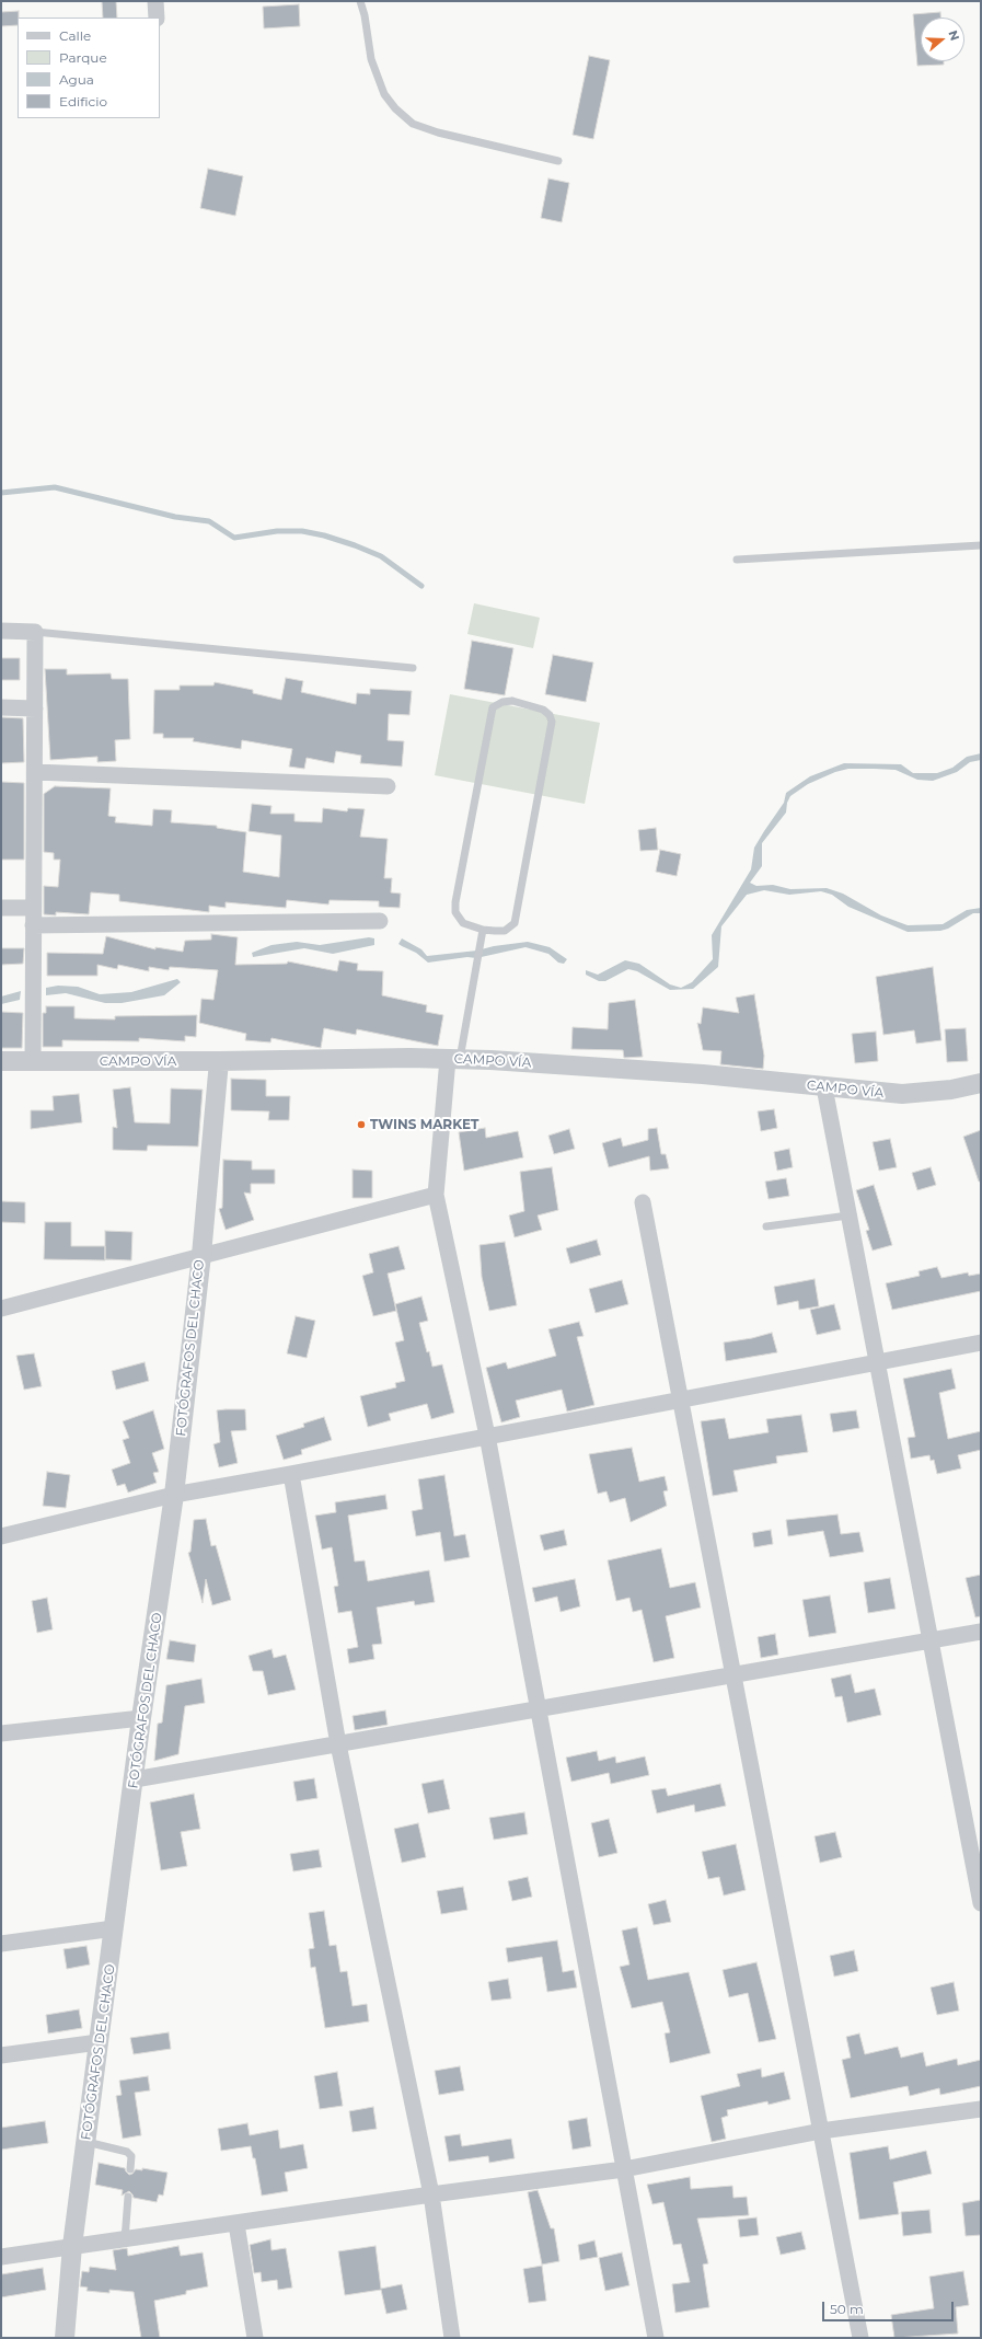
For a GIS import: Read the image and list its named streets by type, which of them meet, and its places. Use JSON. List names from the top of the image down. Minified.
{"streets":{"street":["CAMPO VÍA","FOTÓGRAFOS DEL CHACO"]},"crossings":[["CAMPO VÍA","FOTÓGRAFOS DEL CHACO"]],"places":["TWINS MARKET"],"legend":["Calle","Parque","Agua","Edificio"],"scale_bar":"50 m","north":"right"}
